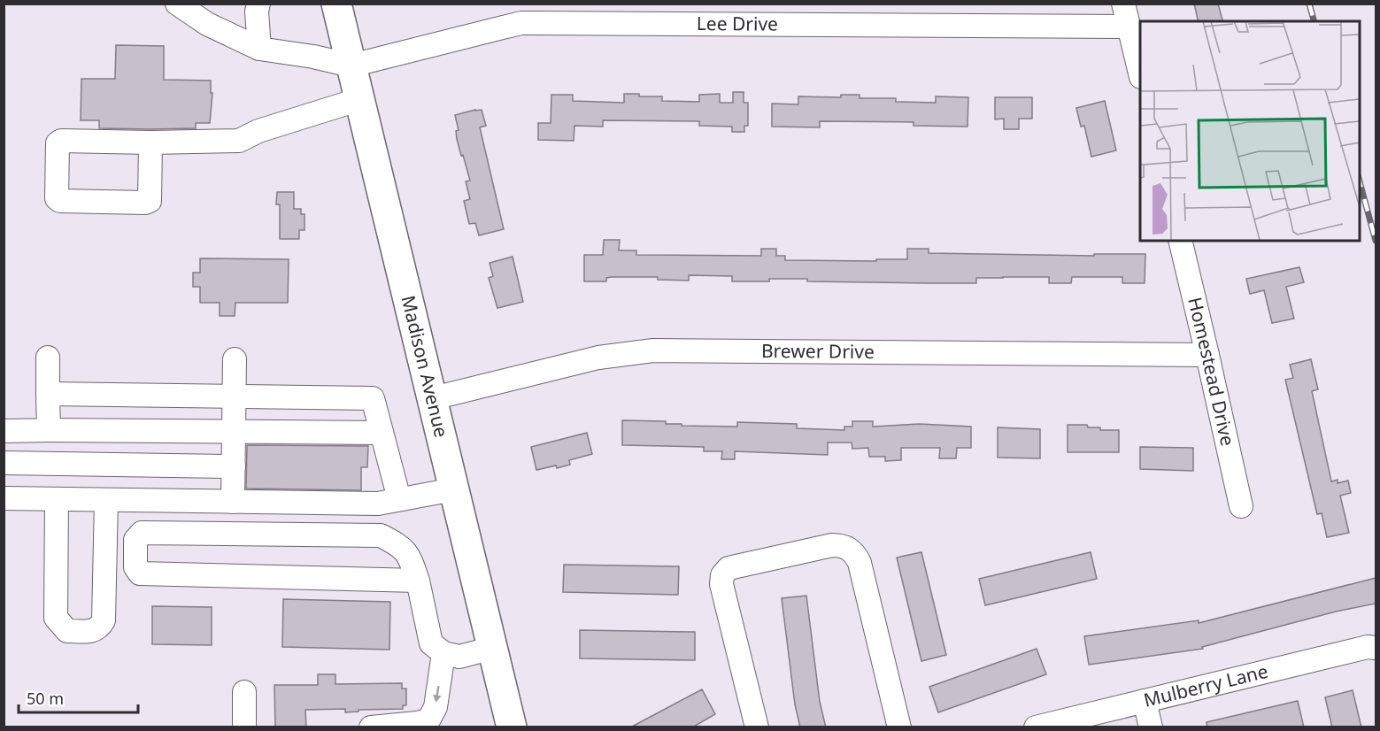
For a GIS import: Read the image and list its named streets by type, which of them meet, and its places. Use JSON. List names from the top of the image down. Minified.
{"streets":{"main road":["Madison Avenue"],"street":["Lee Drive","Brewer Drive","Homestead Drive","Mulberry Lane"]},"crossings":[["Lee Drive","Madison Avenue"],["Brewer Drive","Madison Avenue"],["Brewer Drive","Homestead Drive"]],"scale_bar":"50 m"}
